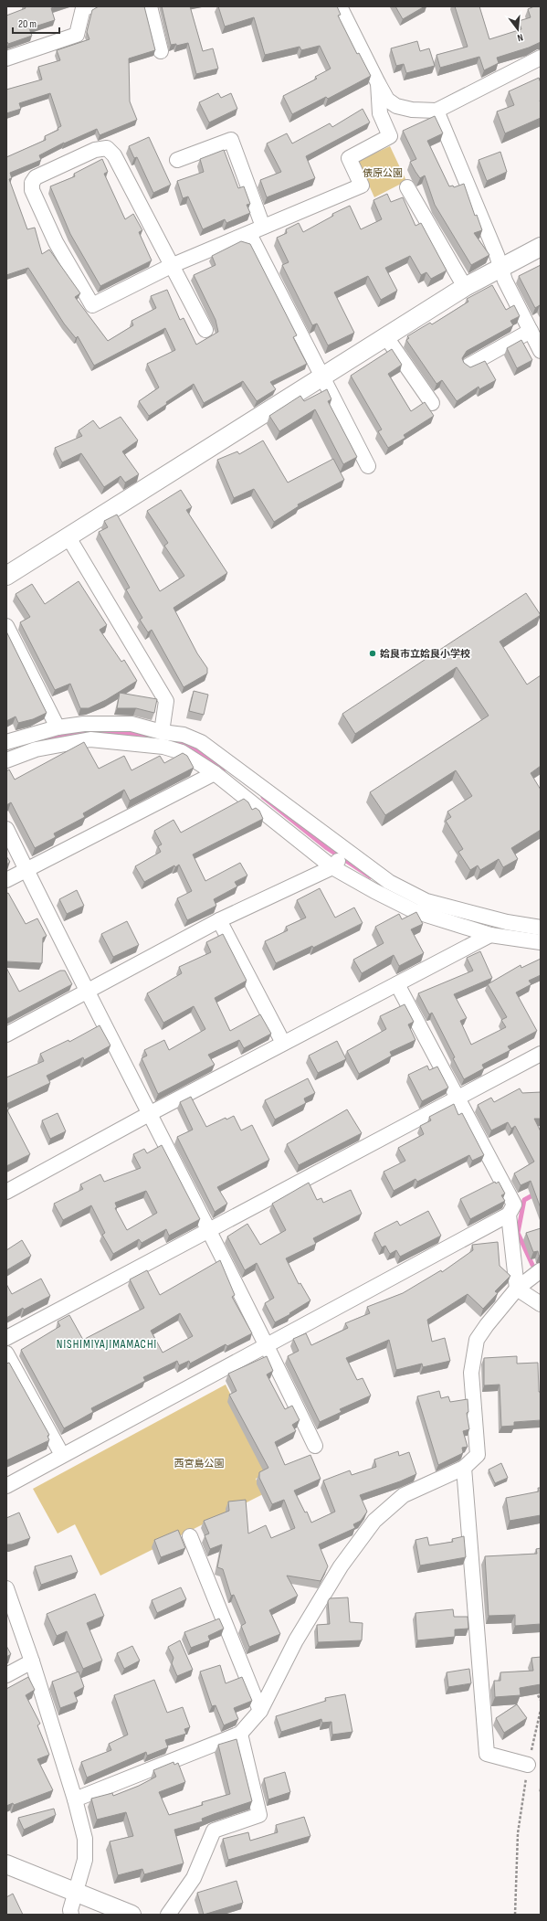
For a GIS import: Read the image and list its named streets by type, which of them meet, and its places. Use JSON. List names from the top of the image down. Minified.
{"districts":["NISHIMIYAJIMAMACHI"],"parks":["俵原公園","西宮島公園"],"places":["姶良市立姶良小学校"],"scale_bar":"20 m","north":"bottom"}
